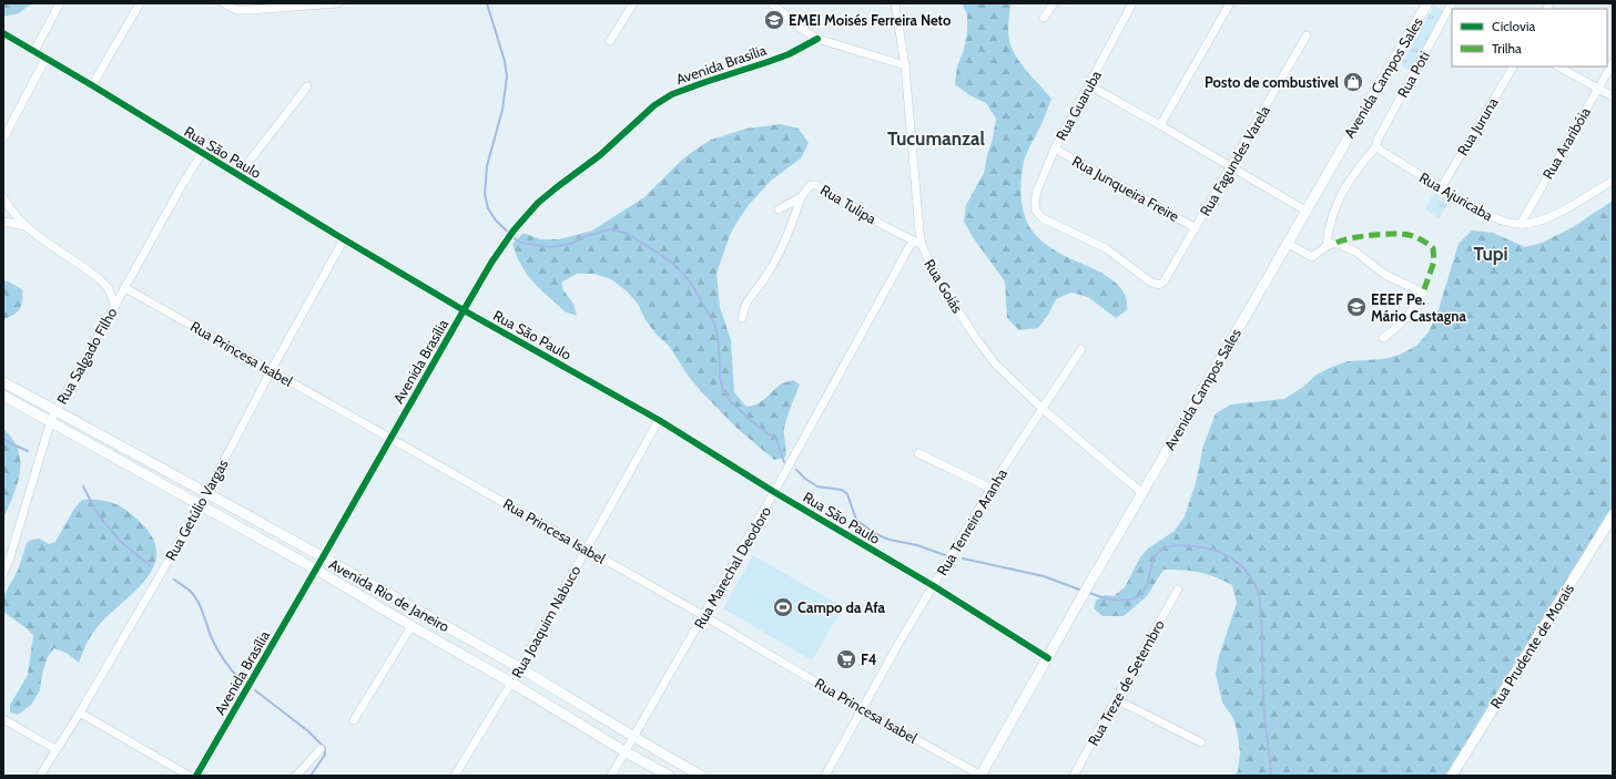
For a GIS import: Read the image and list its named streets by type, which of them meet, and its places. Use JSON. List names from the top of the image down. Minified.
{"streets":{"main road":["Avenida Campos Sales","Avenida Rio de Janeiro","Rua Prudente de Morais"],"street":["Avenida Brasília","Rua Poti","Rua Guaruba","Rua Juruna","Rua Araribóia","Rua São Paulo","Rua Fagundes Varela","Rua Junqueira Freire","Rua Ajuricaba","Rua Tulipa","Rua Goiás","Rua Princesa Isabel","Rua Salgado Filho","Rua Getúlio Vargas","Rua Tenreiro Aranha","Rua Marechal Deodoro","Rua Joaquim Nabuco","Rua Treze de Setembro"]},"crossings":[["Avenida Brasília","Rua São Paulo"],["Avenida Brasília","Rua Princesa Isabel"],["Avenida Brasília","Avenida Rio de Janeiro"],["Rua Poti","Rua Ajuricaba"],["Avenida Campos Sales","Rua São Paulo"],["Avenida Campos Sales","Rua Goiás"],["Avenida Campos Sales","Rua Princesa Isabel"],["Rua Guaruba","Rua Fagundes Varela"],["Rua Guaruba","Rua Junqueira Freire"],["Rua Juruna","Rua Ajuricaba"],["Rua Araribóia","Rua Ajuricaba"],["Rua São Paulo","Rua Salgado Filho"],["Rua São Paulo","Rua Getúlio Vargas"],["Rua São Paulo","Rua Tenreiro Aranha"],["Rua São Paulo","Rua Marechal Deodoro"],["Rua São Paulo","Rua Joaquim Nabuco"],["Rua Fagundes Varela","Rua Junqueira Freire"],["Rua Tulipa","Rua Goiás"],["Rua Tulipa","Rua Marechal Deodoro"],["Rua Goiás","Rua Tenreiro Aranha"],["Rua Princesa Isabel","Rua Salgado Filho"],["Rua Princesa Isabel","Rua Getúlio Vargas"],["Rua Princesa Isabel","Rua Tenreiro Aranha"],["Rua Princesa Isabel","Rua Marechal Deodoro"],["Rua Princesa Isabel","Rua Joaquim Nabuco"],["Rua Salgado Filho","Avenida Rio de Janeiro"],["Rua Getúlio Vargas","Avenida Rio de Janeiro"],["Rua Marechal Deodoro","Avenida Rio de Janeiro"],["Avenida Rio de Janeiro","Rua Joaquim Nabuco"]],"districts":["Tucumanzal","Tupi"],"places":{"school or university":["EMEI Moisés Ferreira Neto","EEEF Pe. Mário Castagna"],"shop":["Posto de combustivel"],"sports":["Campo da Afa"],"supermarket":["F4"]},"legend":["Ciclovia","Trilha"]}
